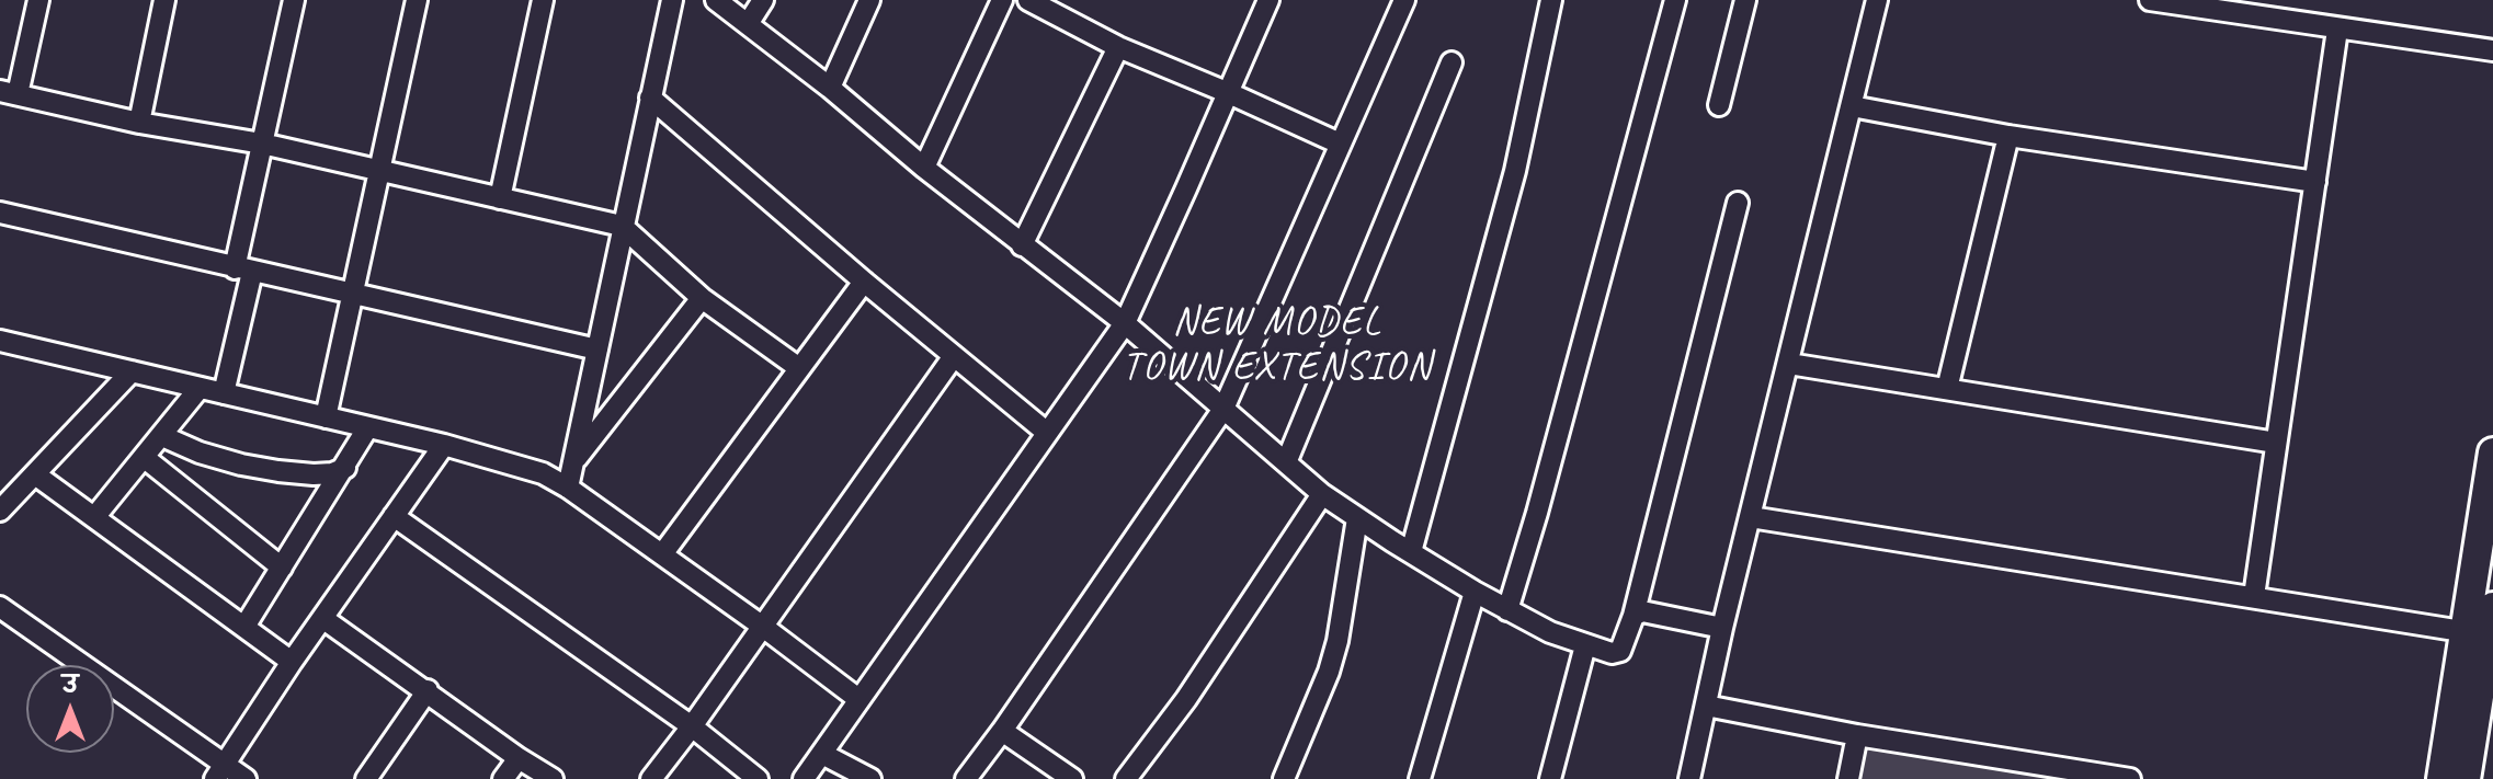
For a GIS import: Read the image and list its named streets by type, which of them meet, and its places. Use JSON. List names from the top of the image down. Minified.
{"districts":["NEW MODEL TOWN EXTENSION"],"north":"top"}
